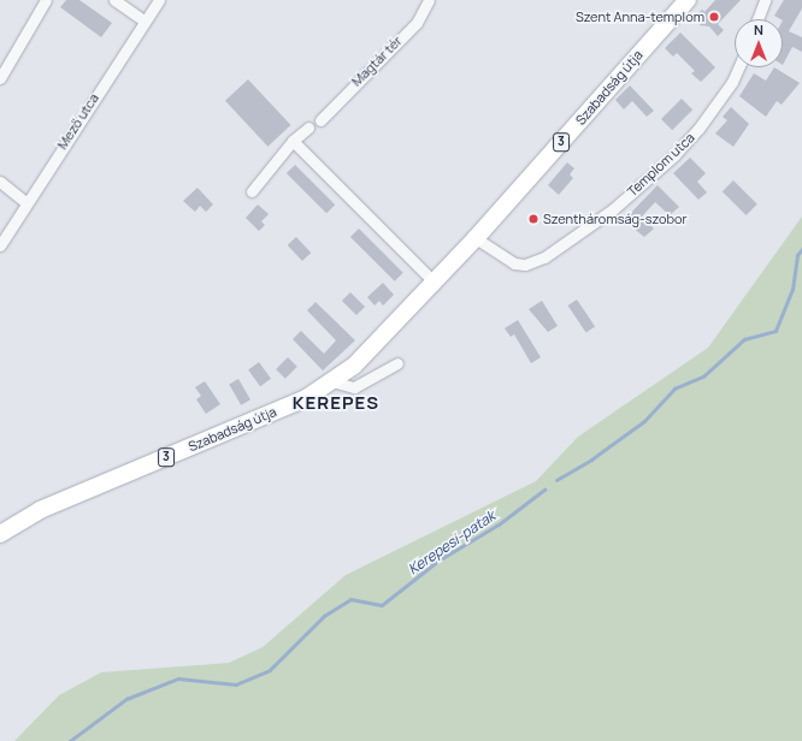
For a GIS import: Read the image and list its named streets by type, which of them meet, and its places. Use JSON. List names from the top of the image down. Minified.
{"streets":{"main road":["Szabadság útja","3"],"street":["Magtár tér","Mező utca","Templom utca"]},"crossings":[["Szabadság útja","Templom utca"]],"districts":["KEREPES"],"water":["Kerepesi-patak"],"places":["Szent Anna-templom","Szentháromság-szobor"],"north":"top"}
